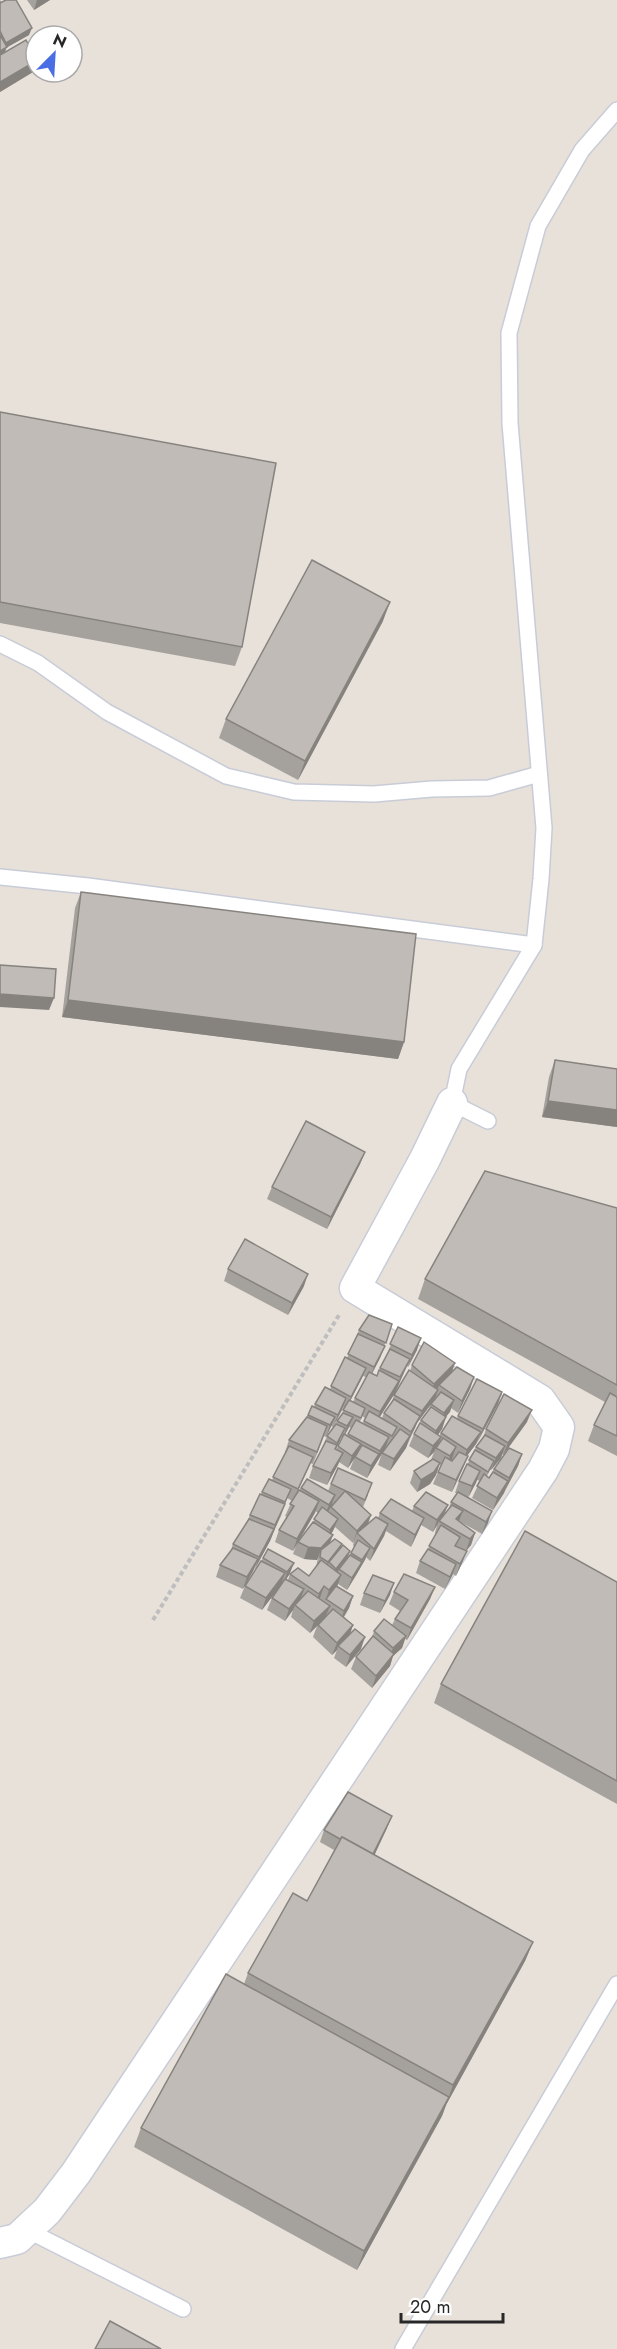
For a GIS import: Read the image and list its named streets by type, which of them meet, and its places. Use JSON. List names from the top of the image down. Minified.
{"scale_bar":"20 m","north":"top right"}
